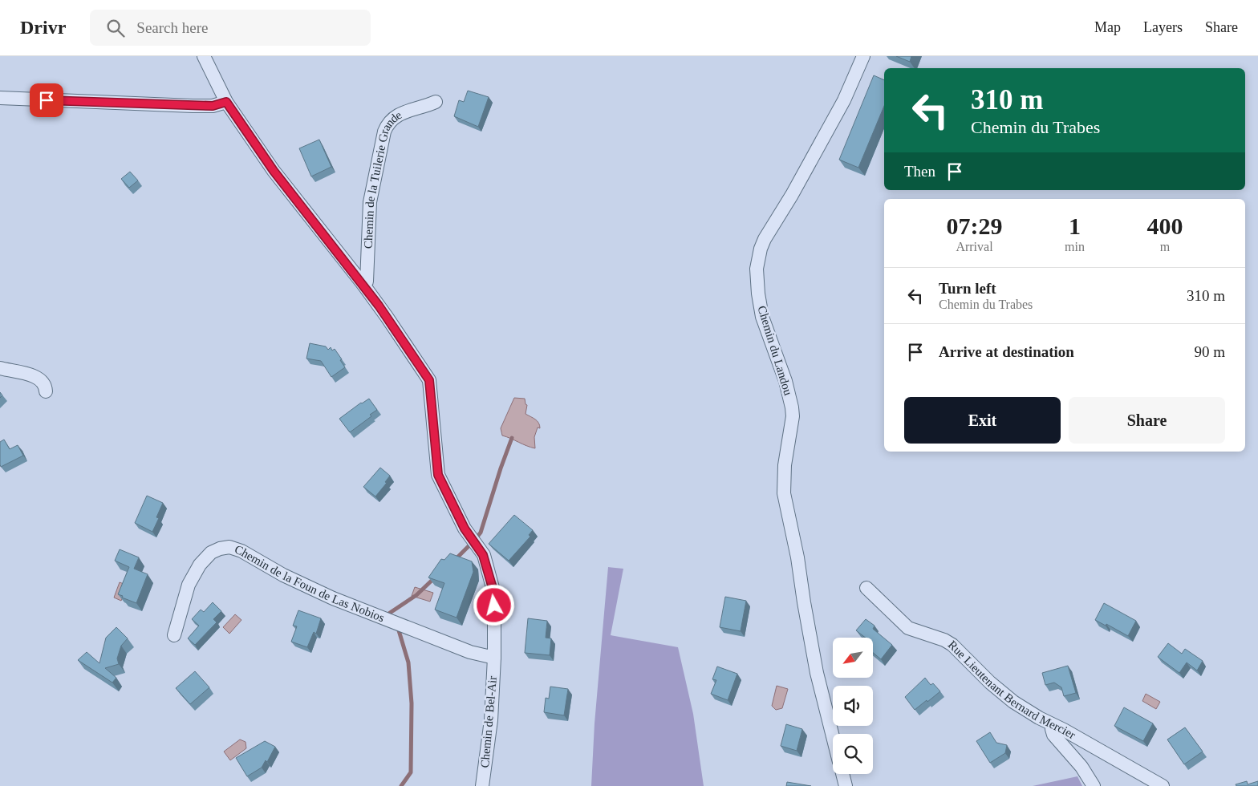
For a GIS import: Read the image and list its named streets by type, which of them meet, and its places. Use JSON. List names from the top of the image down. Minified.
{"streets":{"street":["Chemin de la Tuilerie Grande","Chemin du Landou","Chemin de la Foun de Las Nobios","Rue Lieutenant Bernard Mercier","Chemin de Bel-Air"]},"crossings":[["Chemin de la Tuilerie Grande","Chemin de Bel-Air"],["Chemin de la Foun de Las Nobios","Chemin de Bel-Air"]],"north":"bottom left","page":{"header":"Drivr","search":"Search here","nav":["Map","Layers","Share"],"turn":["310 m","Chemin du Trabes"],"then":"Then","eta":["07:29","Arrival","1","min","400","m"],"list":[{"name":"Turn left","note":"Chemin du Trabes","value":"310 m"},{"name":"Arrive at destination","value":"90 m"}],"buttons":["Exit","Share"]}}
